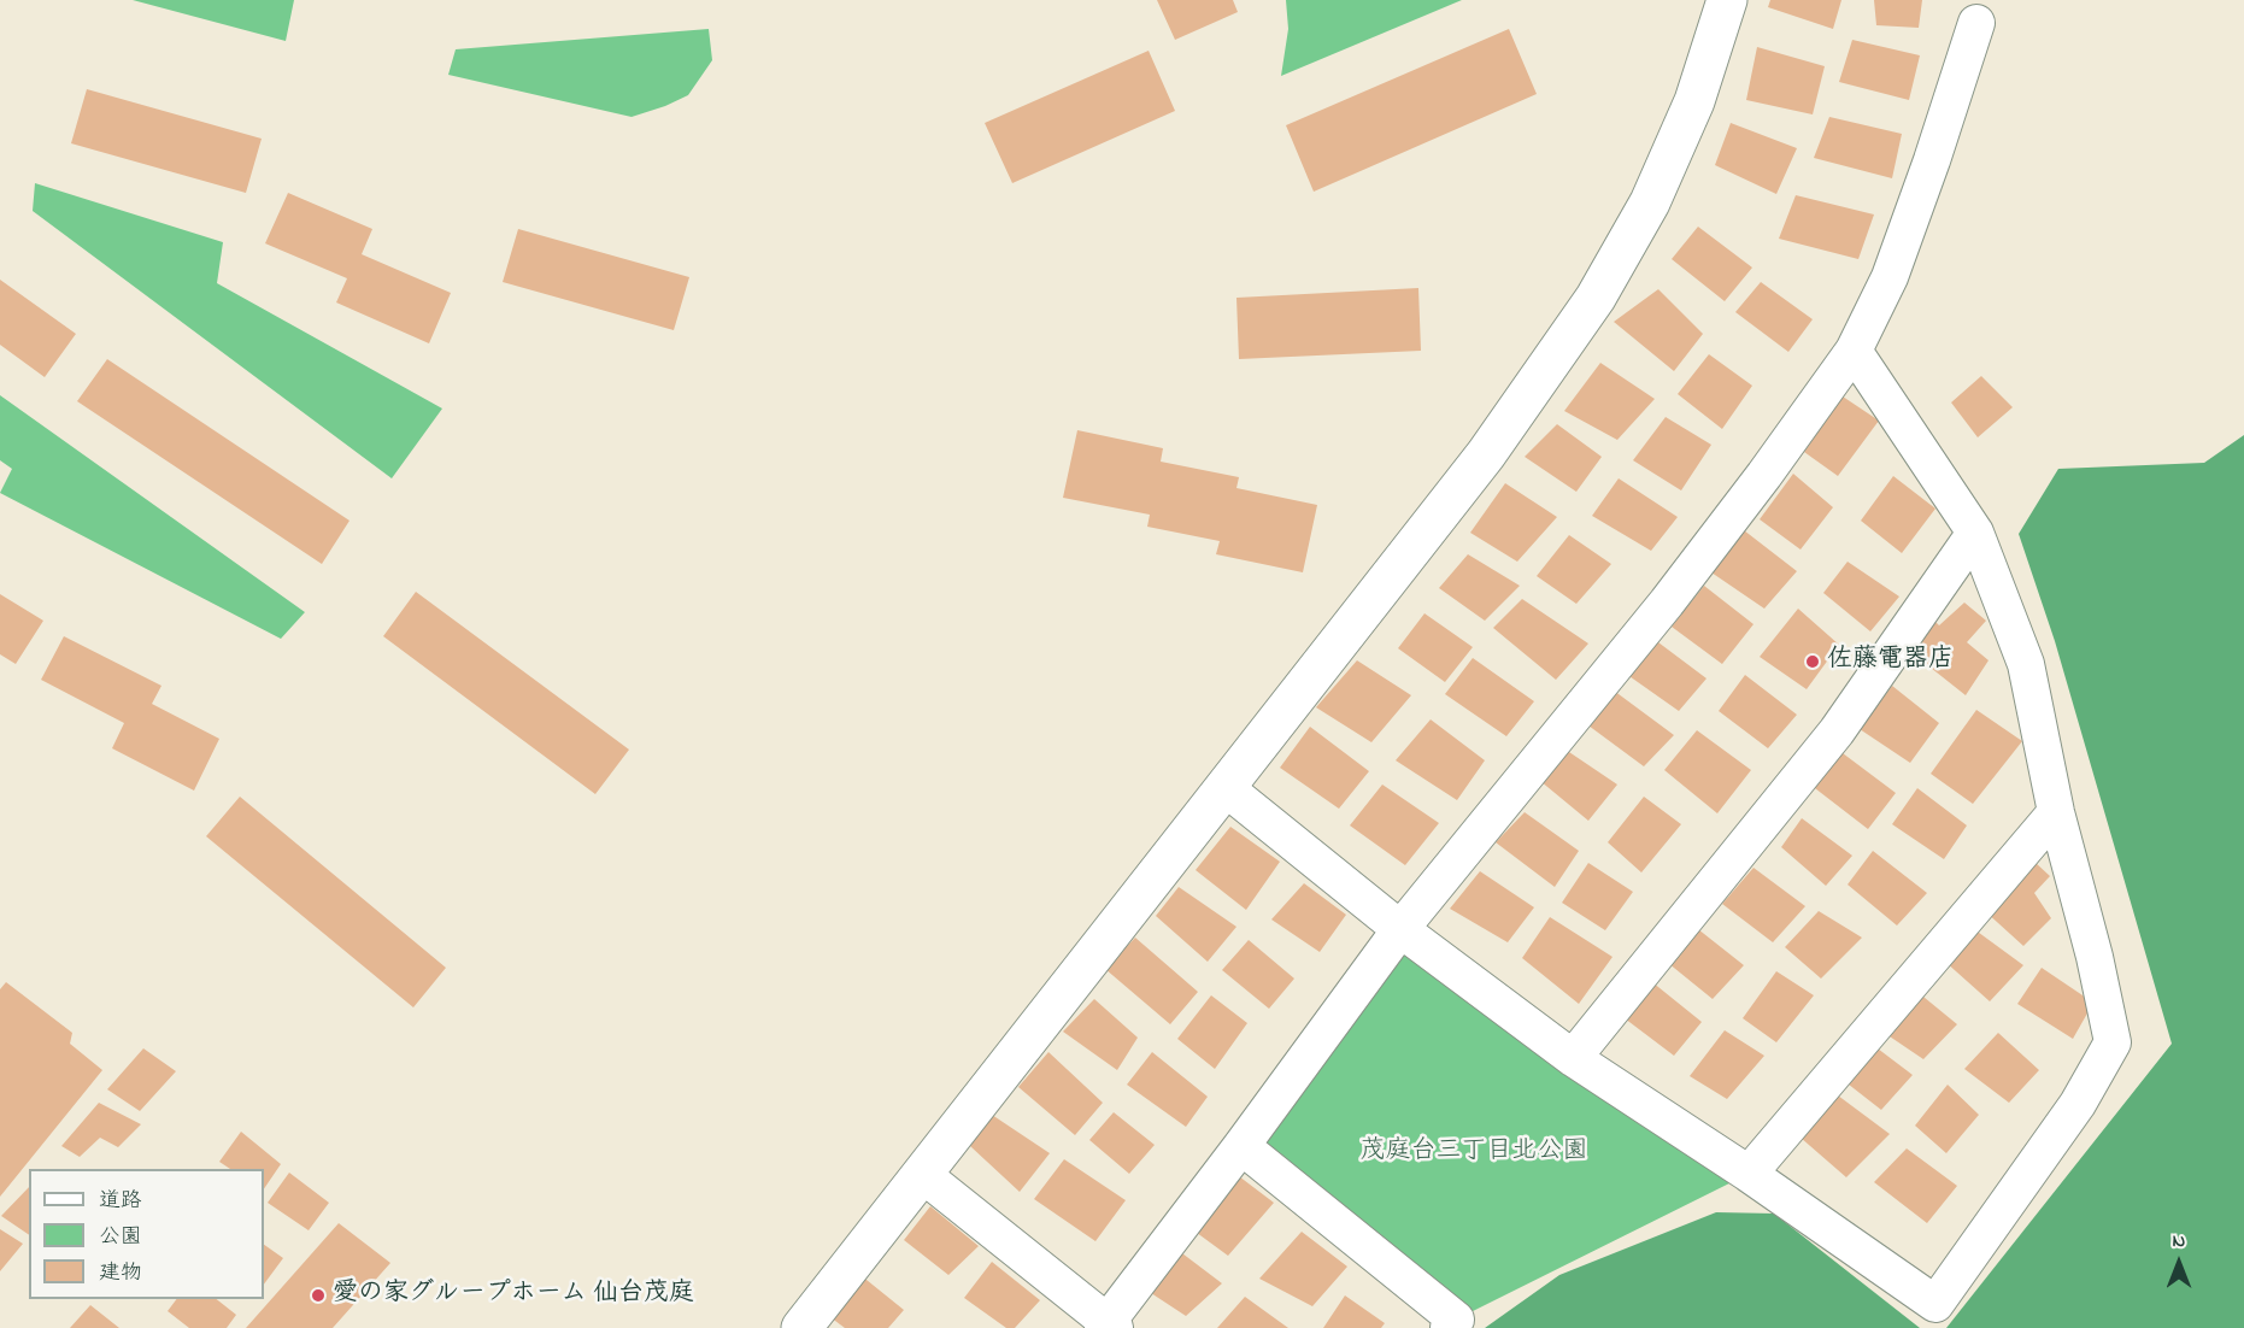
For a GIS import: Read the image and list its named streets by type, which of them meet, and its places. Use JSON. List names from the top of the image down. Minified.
{"parks":["茂庭台三丁目北公園"],"places":["佐藤電器店","愛の家グループホーム 仙台茂庭"],"legend":["道路","公園","建物"],"north":"top"}
